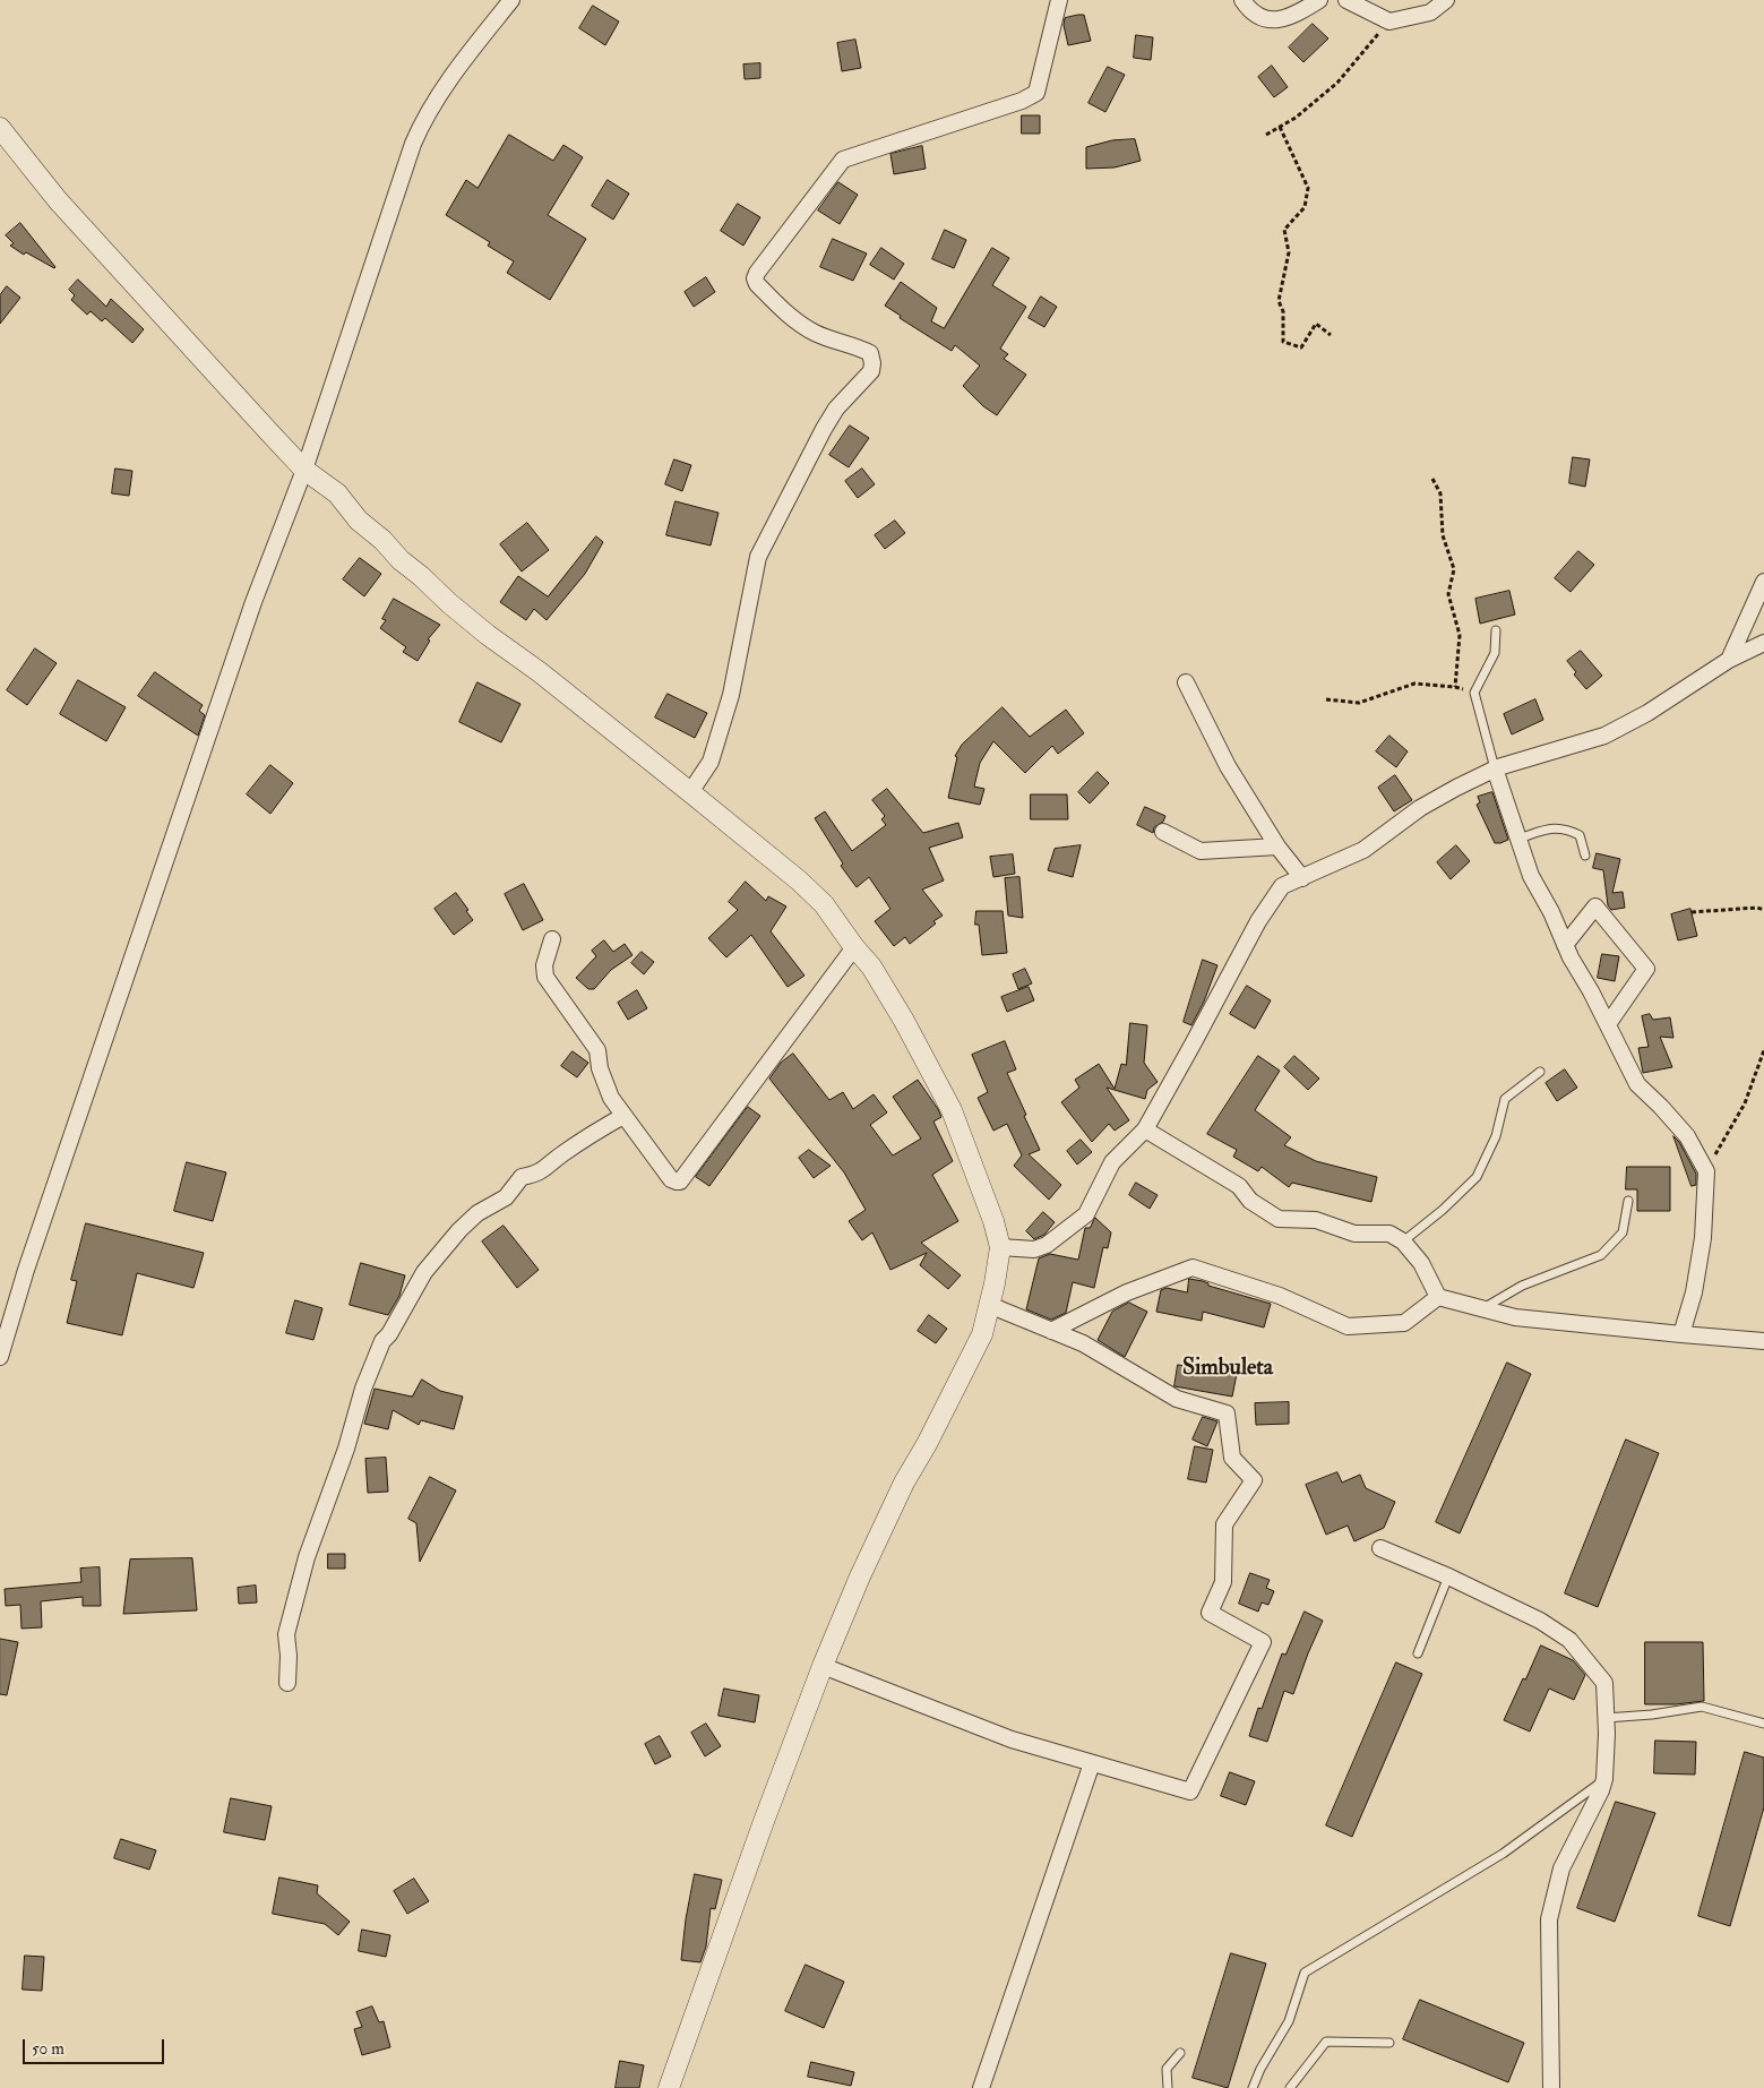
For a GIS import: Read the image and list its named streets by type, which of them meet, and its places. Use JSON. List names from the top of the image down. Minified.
{"districts":["Simbuleta"],"scale_bar":"50 m"}
